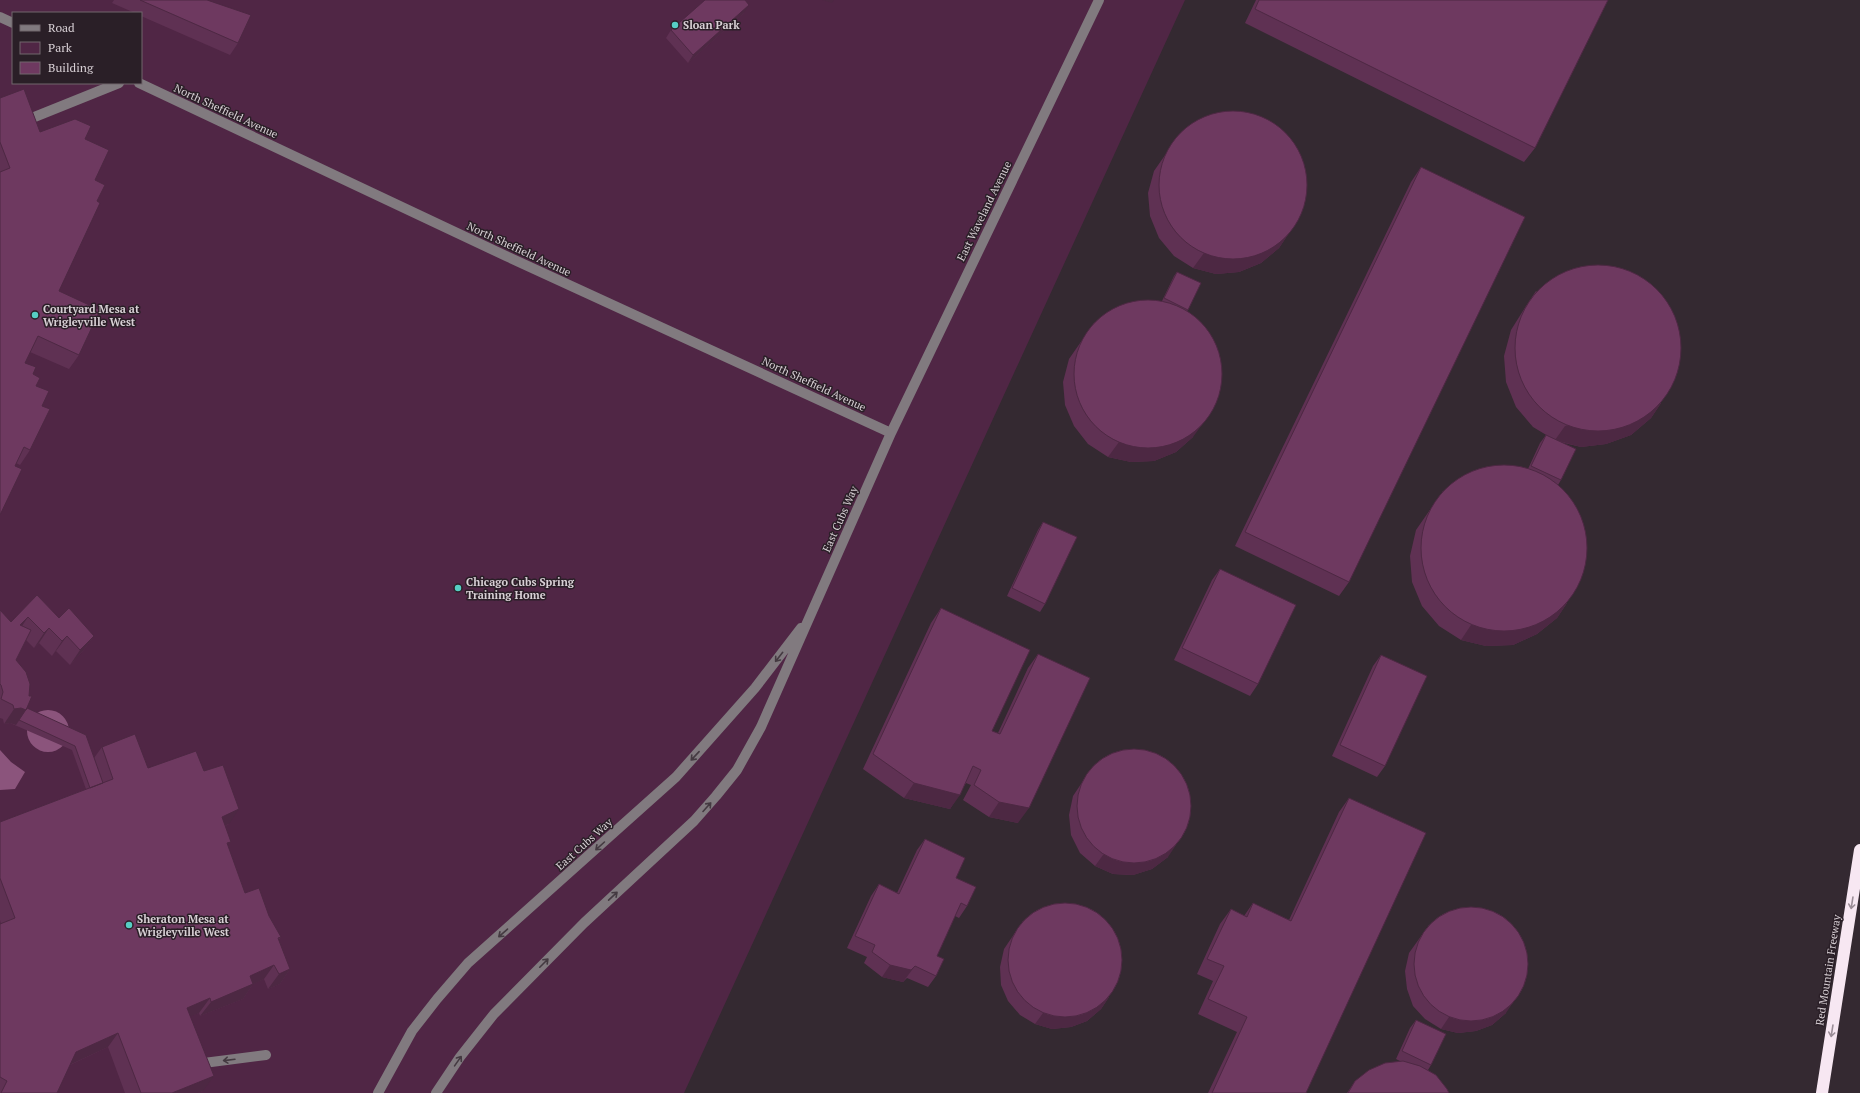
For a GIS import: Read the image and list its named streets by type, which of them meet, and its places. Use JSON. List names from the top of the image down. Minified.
{"streets":{"highway":["Red Mountain Freeway"],"street":["North Sheffield Avenue","East Waveland Avenue","East Cubs Way"]},"crossings":[["North Sheffield Avenue","East Waveland Avenue"],["North Sheffield Avenue","East Cubs Way"],["East Waveland Avenue","East Cubs Way"]],"one_way":["Red Mountain Freeway"],"places":["Sloan Park","Courtyard Mesa at Wrigleyville West","Chicago Cubs Spring Training Home","Sheraton Mesa at Wrigleyville West"],"legend":["Road","Park","Building"]}
